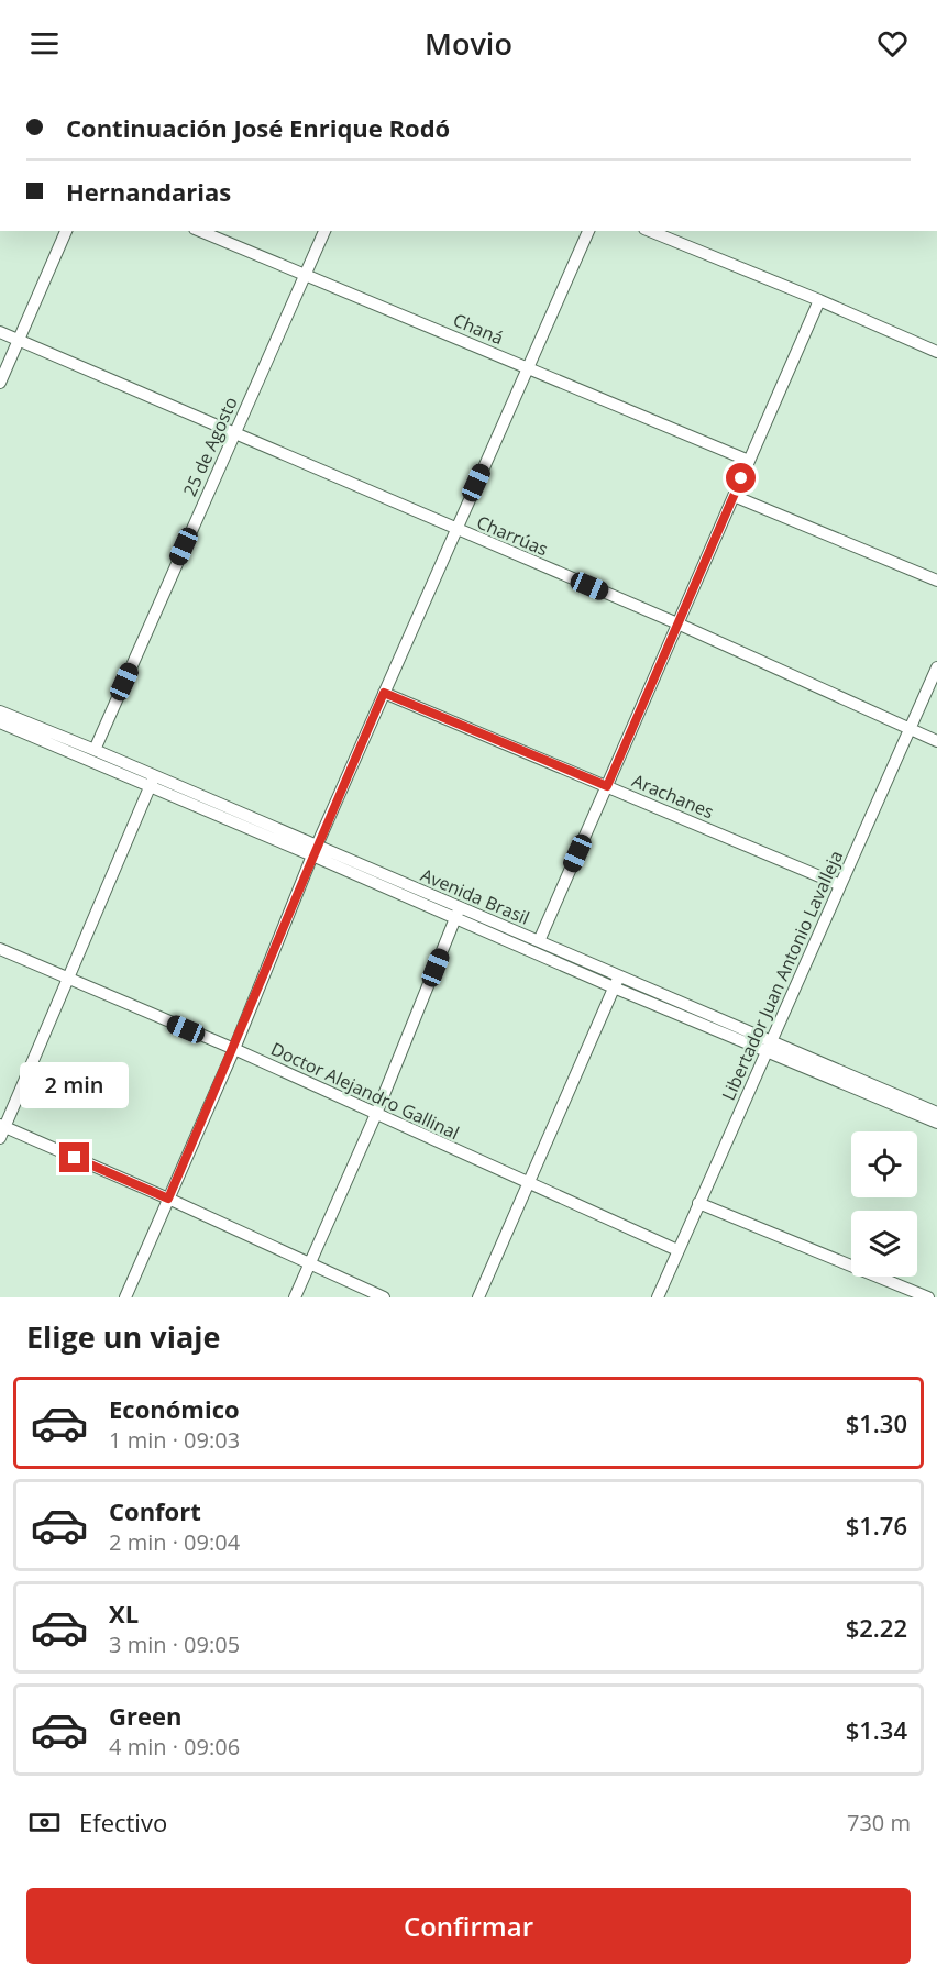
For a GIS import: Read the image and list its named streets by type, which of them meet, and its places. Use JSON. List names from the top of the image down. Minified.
{"streets":{"street":["Chaná","25 de Agosto","Charrúas","Arachanes","Avenida Brasil","Libertador Juan Antonio Lavalleja","Doctor Alejandro Gallinal"]},"crossings":[["Chaná","25 de Agosto"],["25 de Agosto","Charrúas"],["25 de Agosto","Avenida Brasil"],["Charrúas","Libertador Juan Antonio Lavalleja"],["Arachanes","Libertador Juan Antonio Lavalleja"],["Avenida Brasil","Libertador Juan Antonio Lavalleja"],["Libertador Juan Antonio Lavalleja","Doctor Alejandro Gallinal"]],"page":{"header":"Movio","banner":["Continuación José Enrique Rodó","Hernandarias"],"bubble":"2 min","heading":"Elige un viaje","list":[{"name":"Económico","note":"1 min · 09:03","value":"$1.30"},{"name":"Confort","note":"2 min · 09:04","value":"$1.76"},{"name":"XL","note":"3 min · 09:05","value":"$2.22"},{"name":"Green","note":"4 min · 09:06","value":"$1.34"}],"pay":["Efectivo","730 m"],"buttons":"Confirmar"}}
